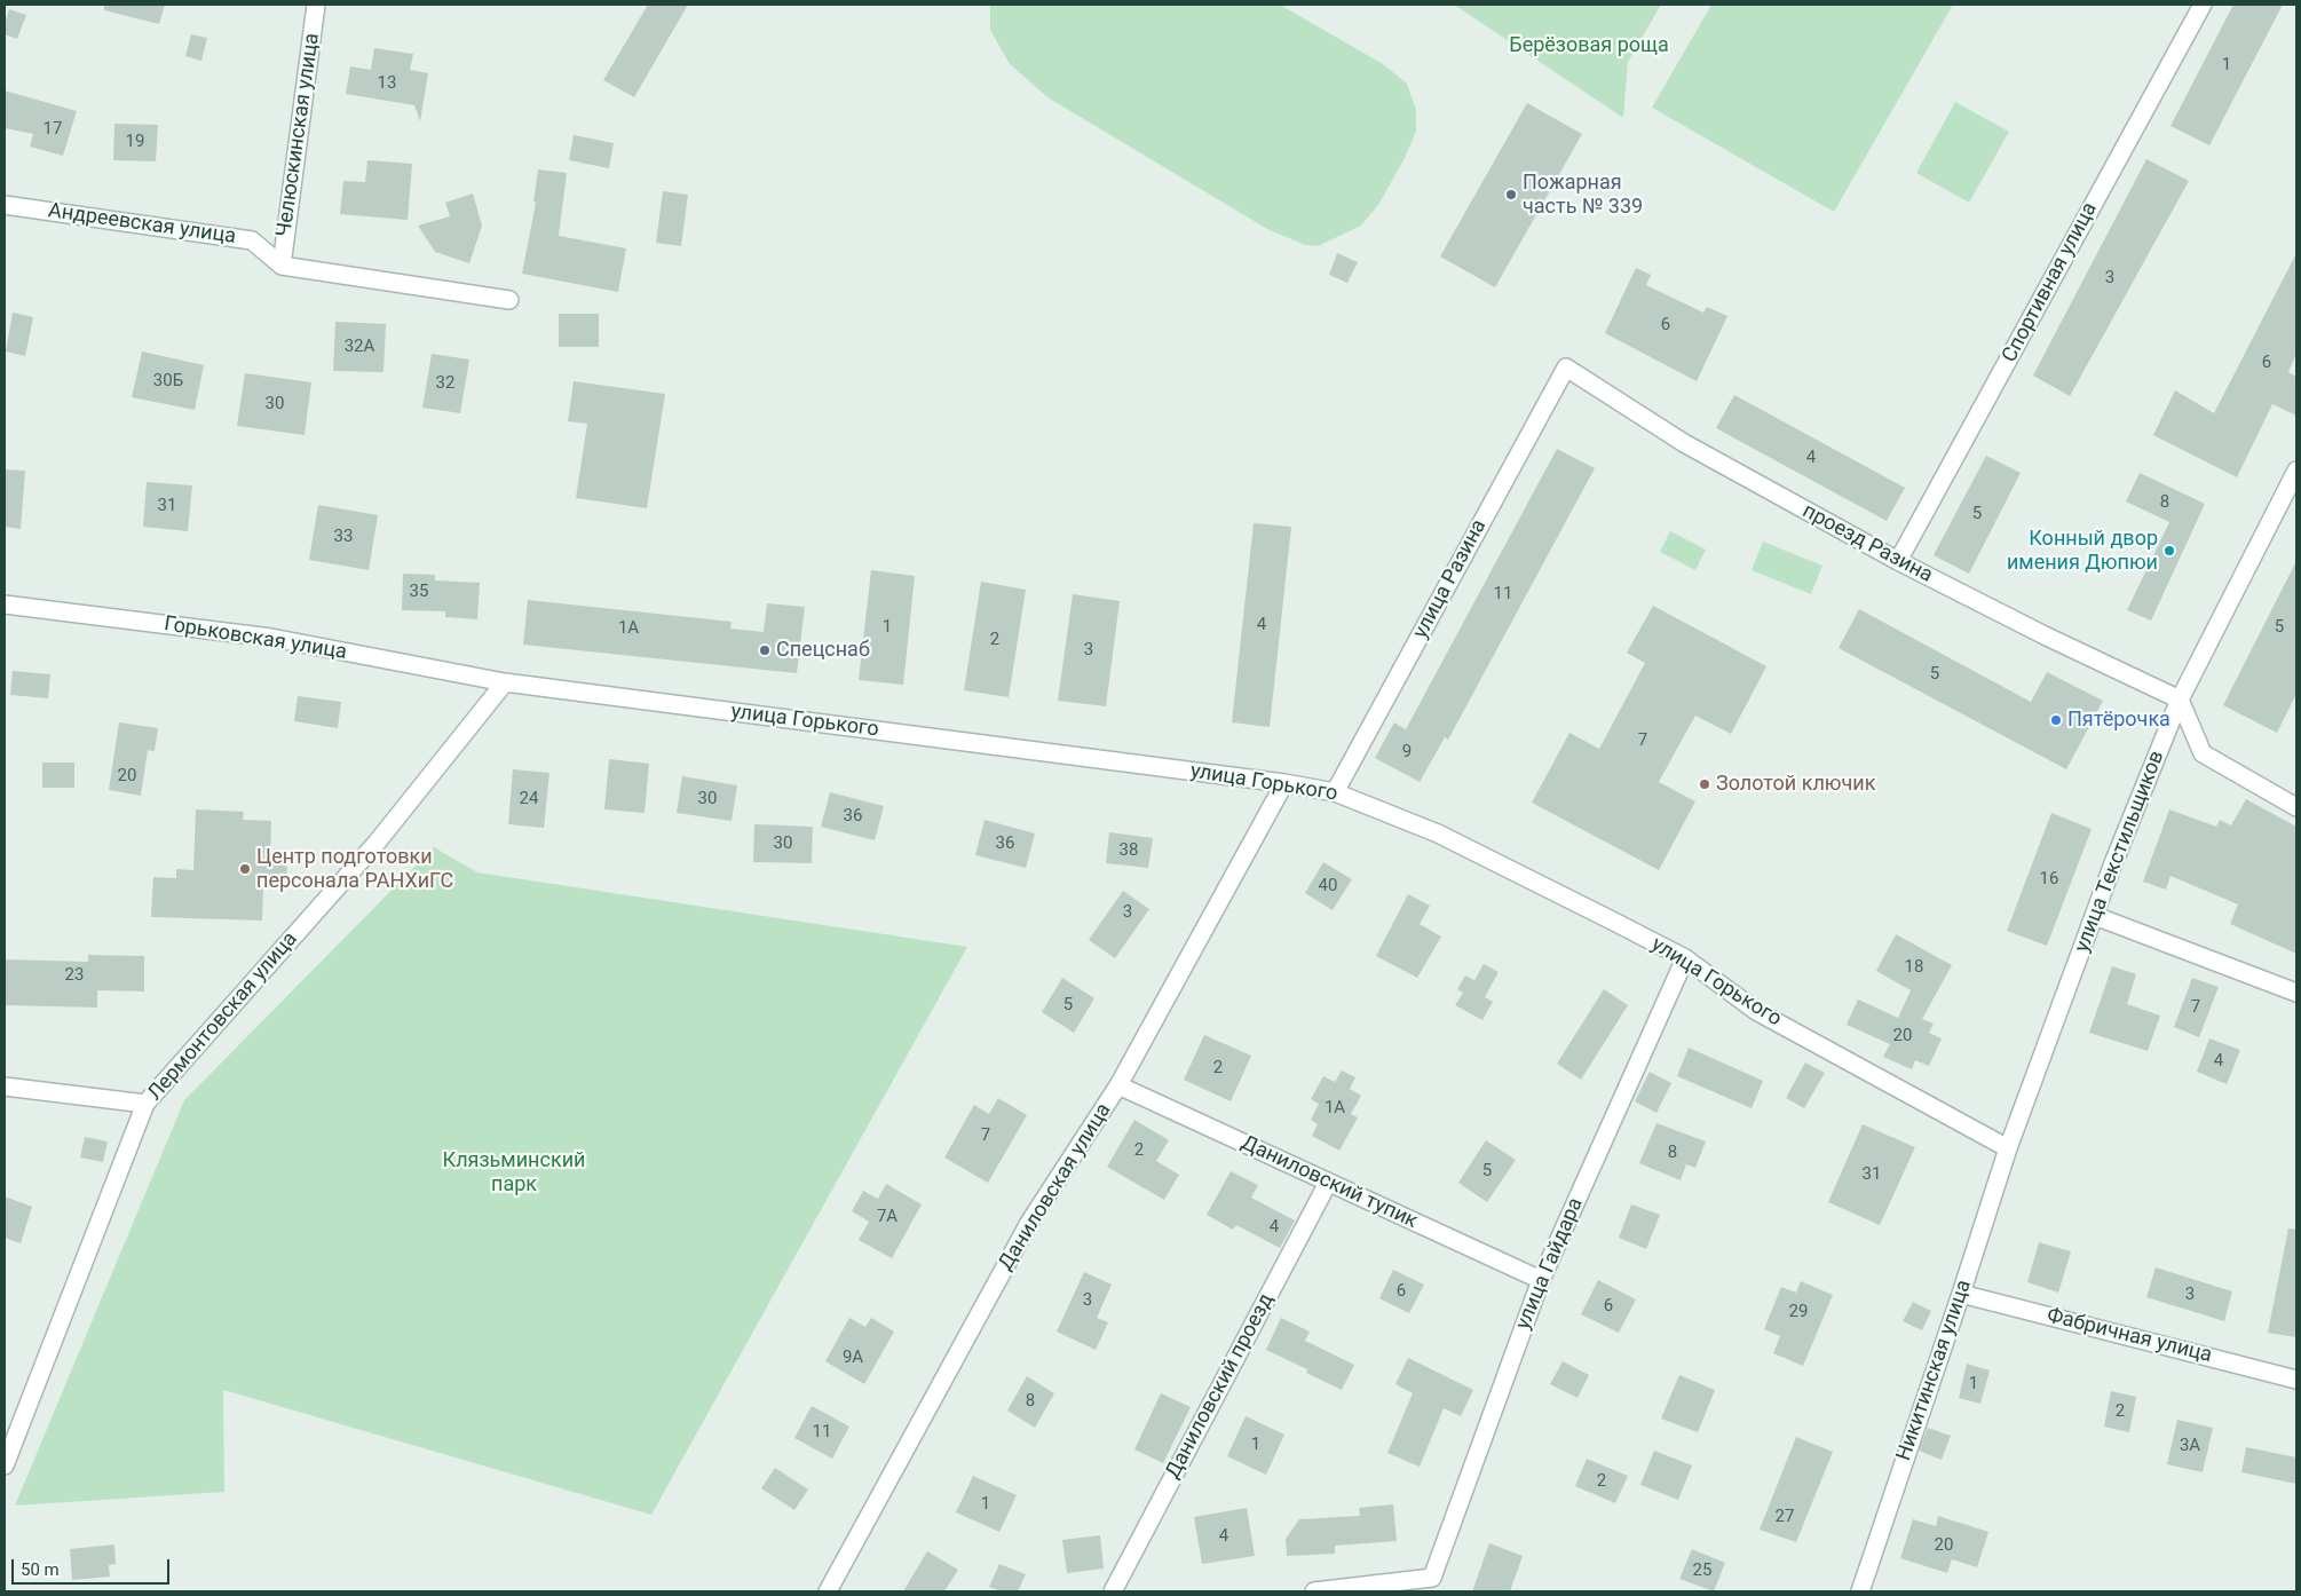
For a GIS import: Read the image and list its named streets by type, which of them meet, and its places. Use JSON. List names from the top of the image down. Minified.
{"streets":{"street":["Челюскинская улица","Андреевская улица","Спортивная улица","проезд Разина","улица Разина","Горьковская улица","улица Горького","улица Текстильщиков","Лермонтовская улица","Даниловский тупик","Даниловская улица","улица Гайдара","Фабричная улица","Никитинская улица","Даниловский проезд"]},"crossings":[["Челюскинская улица","Андреевская улица"],["Спортивная улица","проезд Разина"],["проезд Разина","улица Разина"],["проезд Разина","улица Текстильщиков"],["улица Разина","улица Горького"],["Горьковская улица","улица Горького"],["Горьковская улица","Лермонтовская улица"],["улица Горького","улица Текстильщиков"],["улица Горького","Лермонтовская улица"],["улица Горького","Даниловская улица"],["улица Горького","улица Гайдара"],["улица Горького","Никитинская улица"],["улица Текстильщиков","Никитинская улица"],["Даниловский тупик","Даниловская улица"],["Даниловский тупик","улица Гайдара"],["Даниловский тупик","Даниловский проезд"],["Фабричная улица","Никитинская улица"]],"parks":["Берёзовая роща","Клязьминский парк"],"places":["Пожарная часть № 339","Конный двор имения Дюпюи","Спецснаб","Пятёрочка","Золотой ключик","Центр подготовки персонала РАНХиГС"],"house_numbers":["1","13","17","19","3","6","32А","6","30Б","32","30","4","8","31","5","33","35","11","4","1","5","1А","2","3","5","7","9","20","24","30","36","30","36","38","16","40","3","18","23","5","7","20","4","2","1А","7","2","8","5","31","7А","4","6","3","3","6","29","9А","1","8","2","11","1","3А","2","1","27","4","20","25"],"scale_bar":"50 m"}
